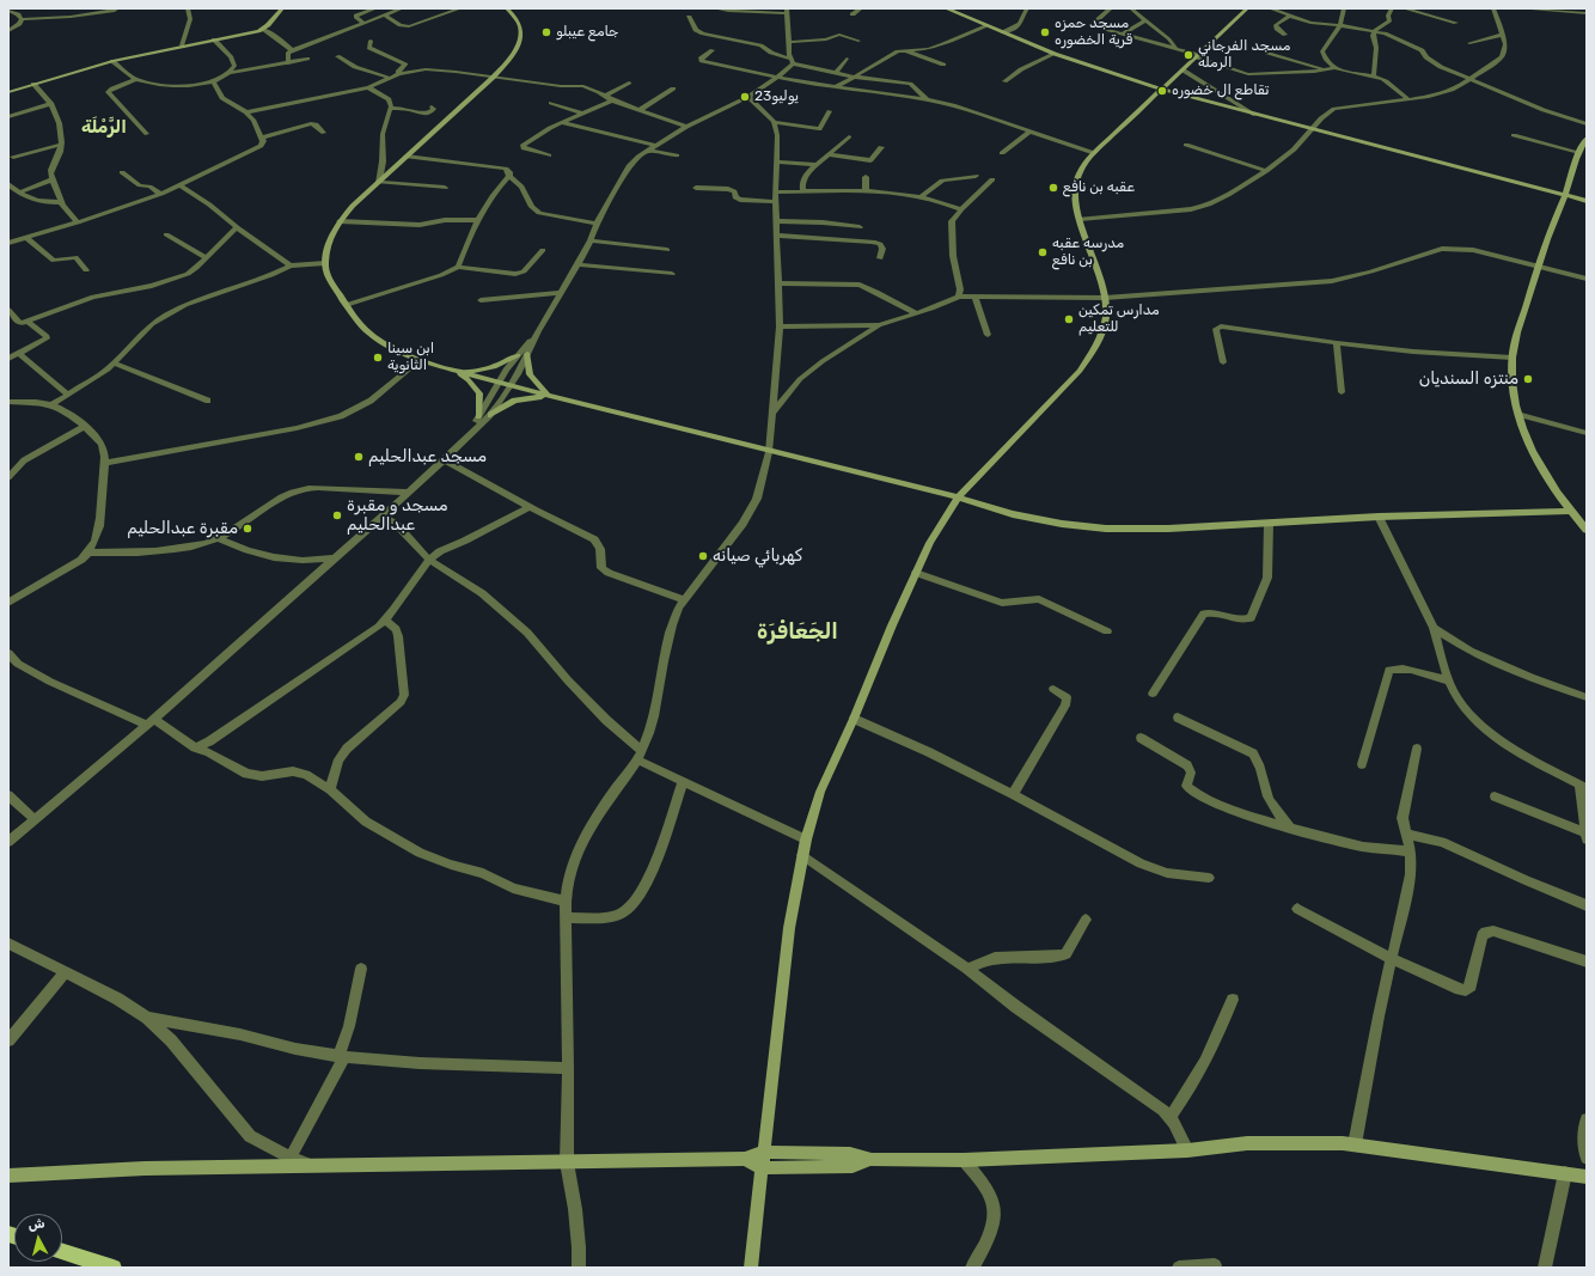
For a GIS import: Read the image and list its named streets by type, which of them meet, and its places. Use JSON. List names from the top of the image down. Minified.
{"districts":["الرَّمْلَة","الجَعَافْرَة"],"places":["جامع عيبلو","مسجد حمزه قرية الخضوره","مسجد الفرجاني الرمله","تقاطع ال خضوره","23يوليو","عقبه بن نافع","مدرسه عقبه بن نافع","مدارس تمكين للتعليم","ابن سينا الثانوية","منتزه السنديان","مسجد عبدالحليم","مسجد و مقبرة عبدالحليم","مقبرة عبدالحليم","كهربائي صيانه"],"north":"top"}
